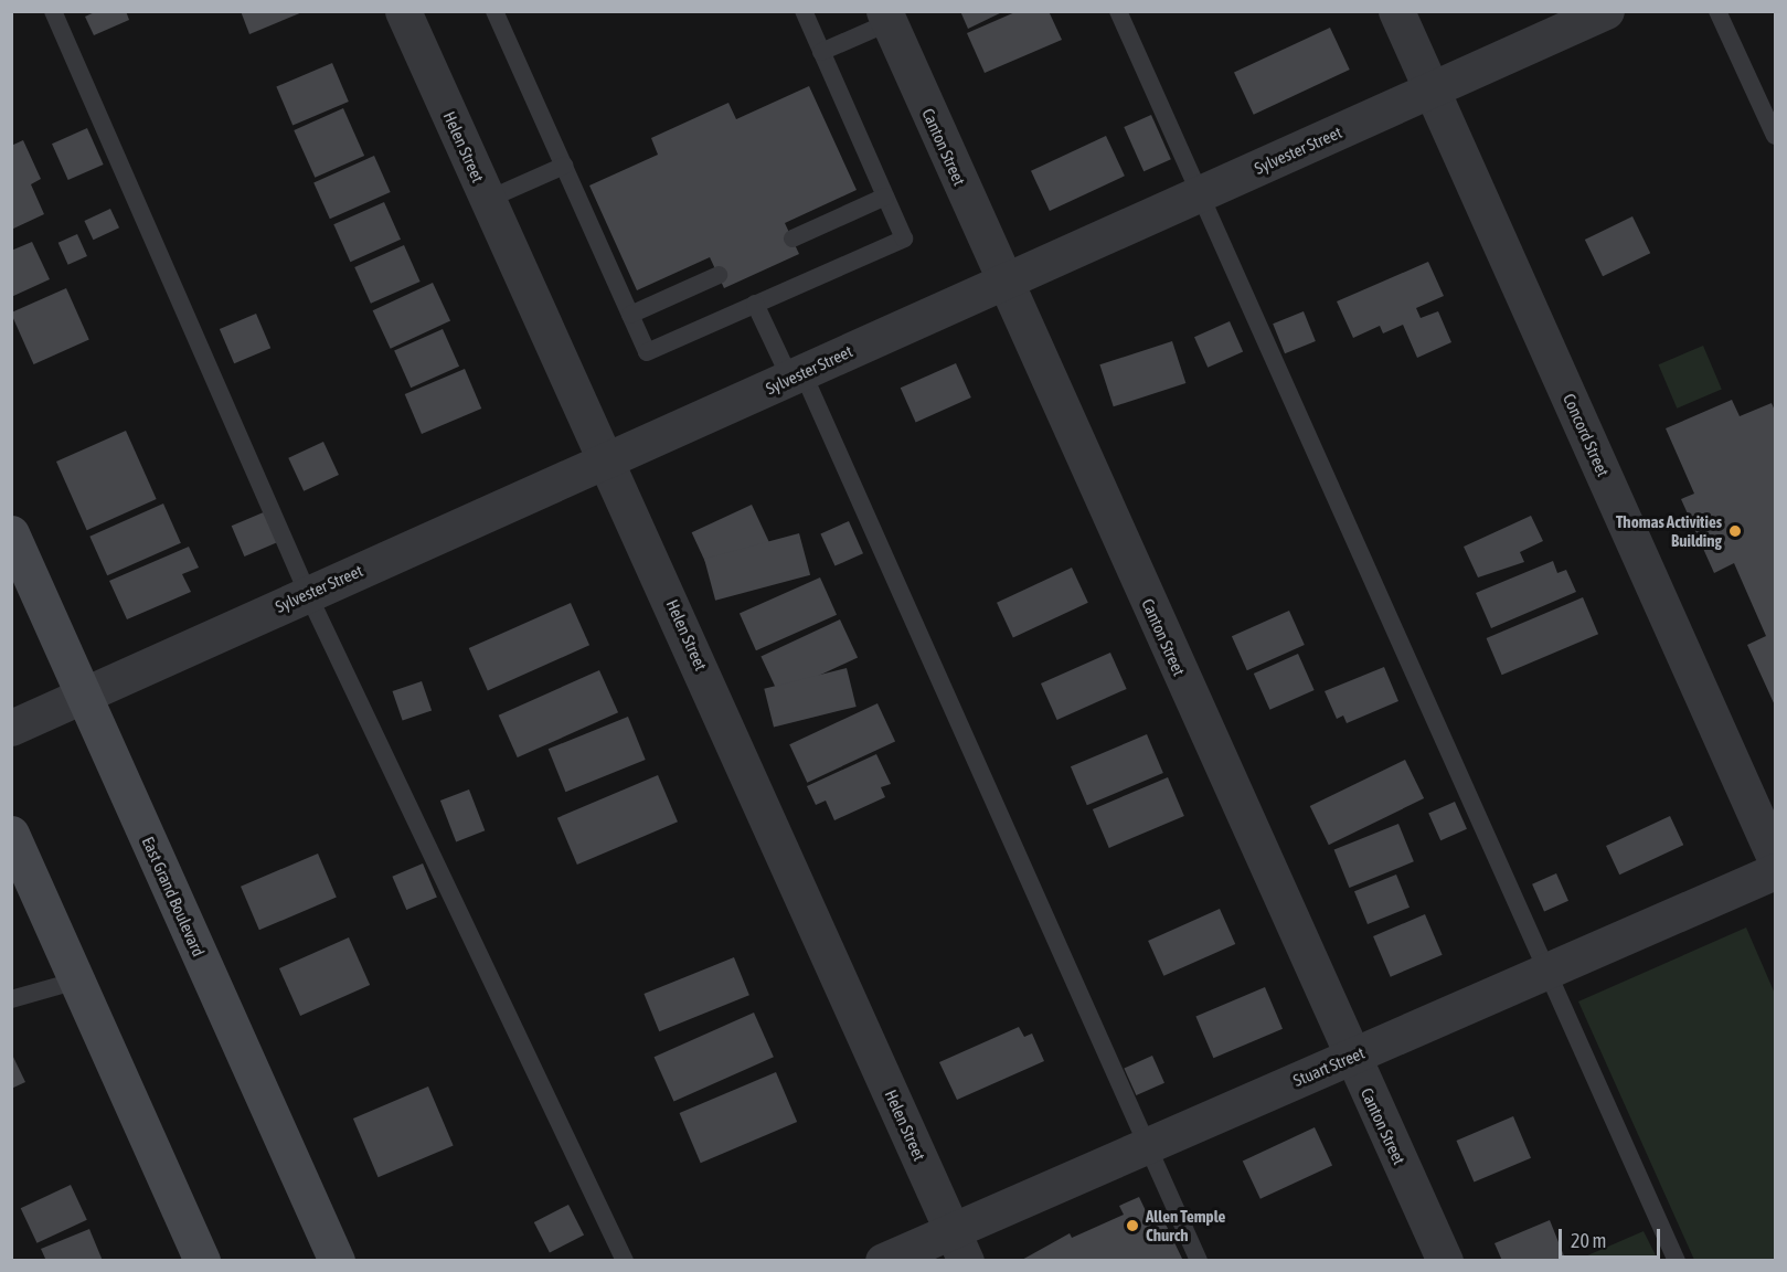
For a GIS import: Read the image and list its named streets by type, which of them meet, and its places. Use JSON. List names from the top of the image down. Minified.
{"streets":{"main road":["East Grand Boulevard"],"street":["Helen Street","Canton Street","Sylvester Street","Concord Street","Stuart Street"]},"crossings":[["Helen Street","Sylvester Street"],["Helen Street","Stuart Street"],["Canton Street","Sylvester Street"],["Canton Street","Stuart Street"],["Sylvester Street","Concord Street"],["Sylvester Street","East Grand Boulevard"]],"places":["Thomas Activities Building","Allen Temple Church"],"scale_bar":"20 m"}
